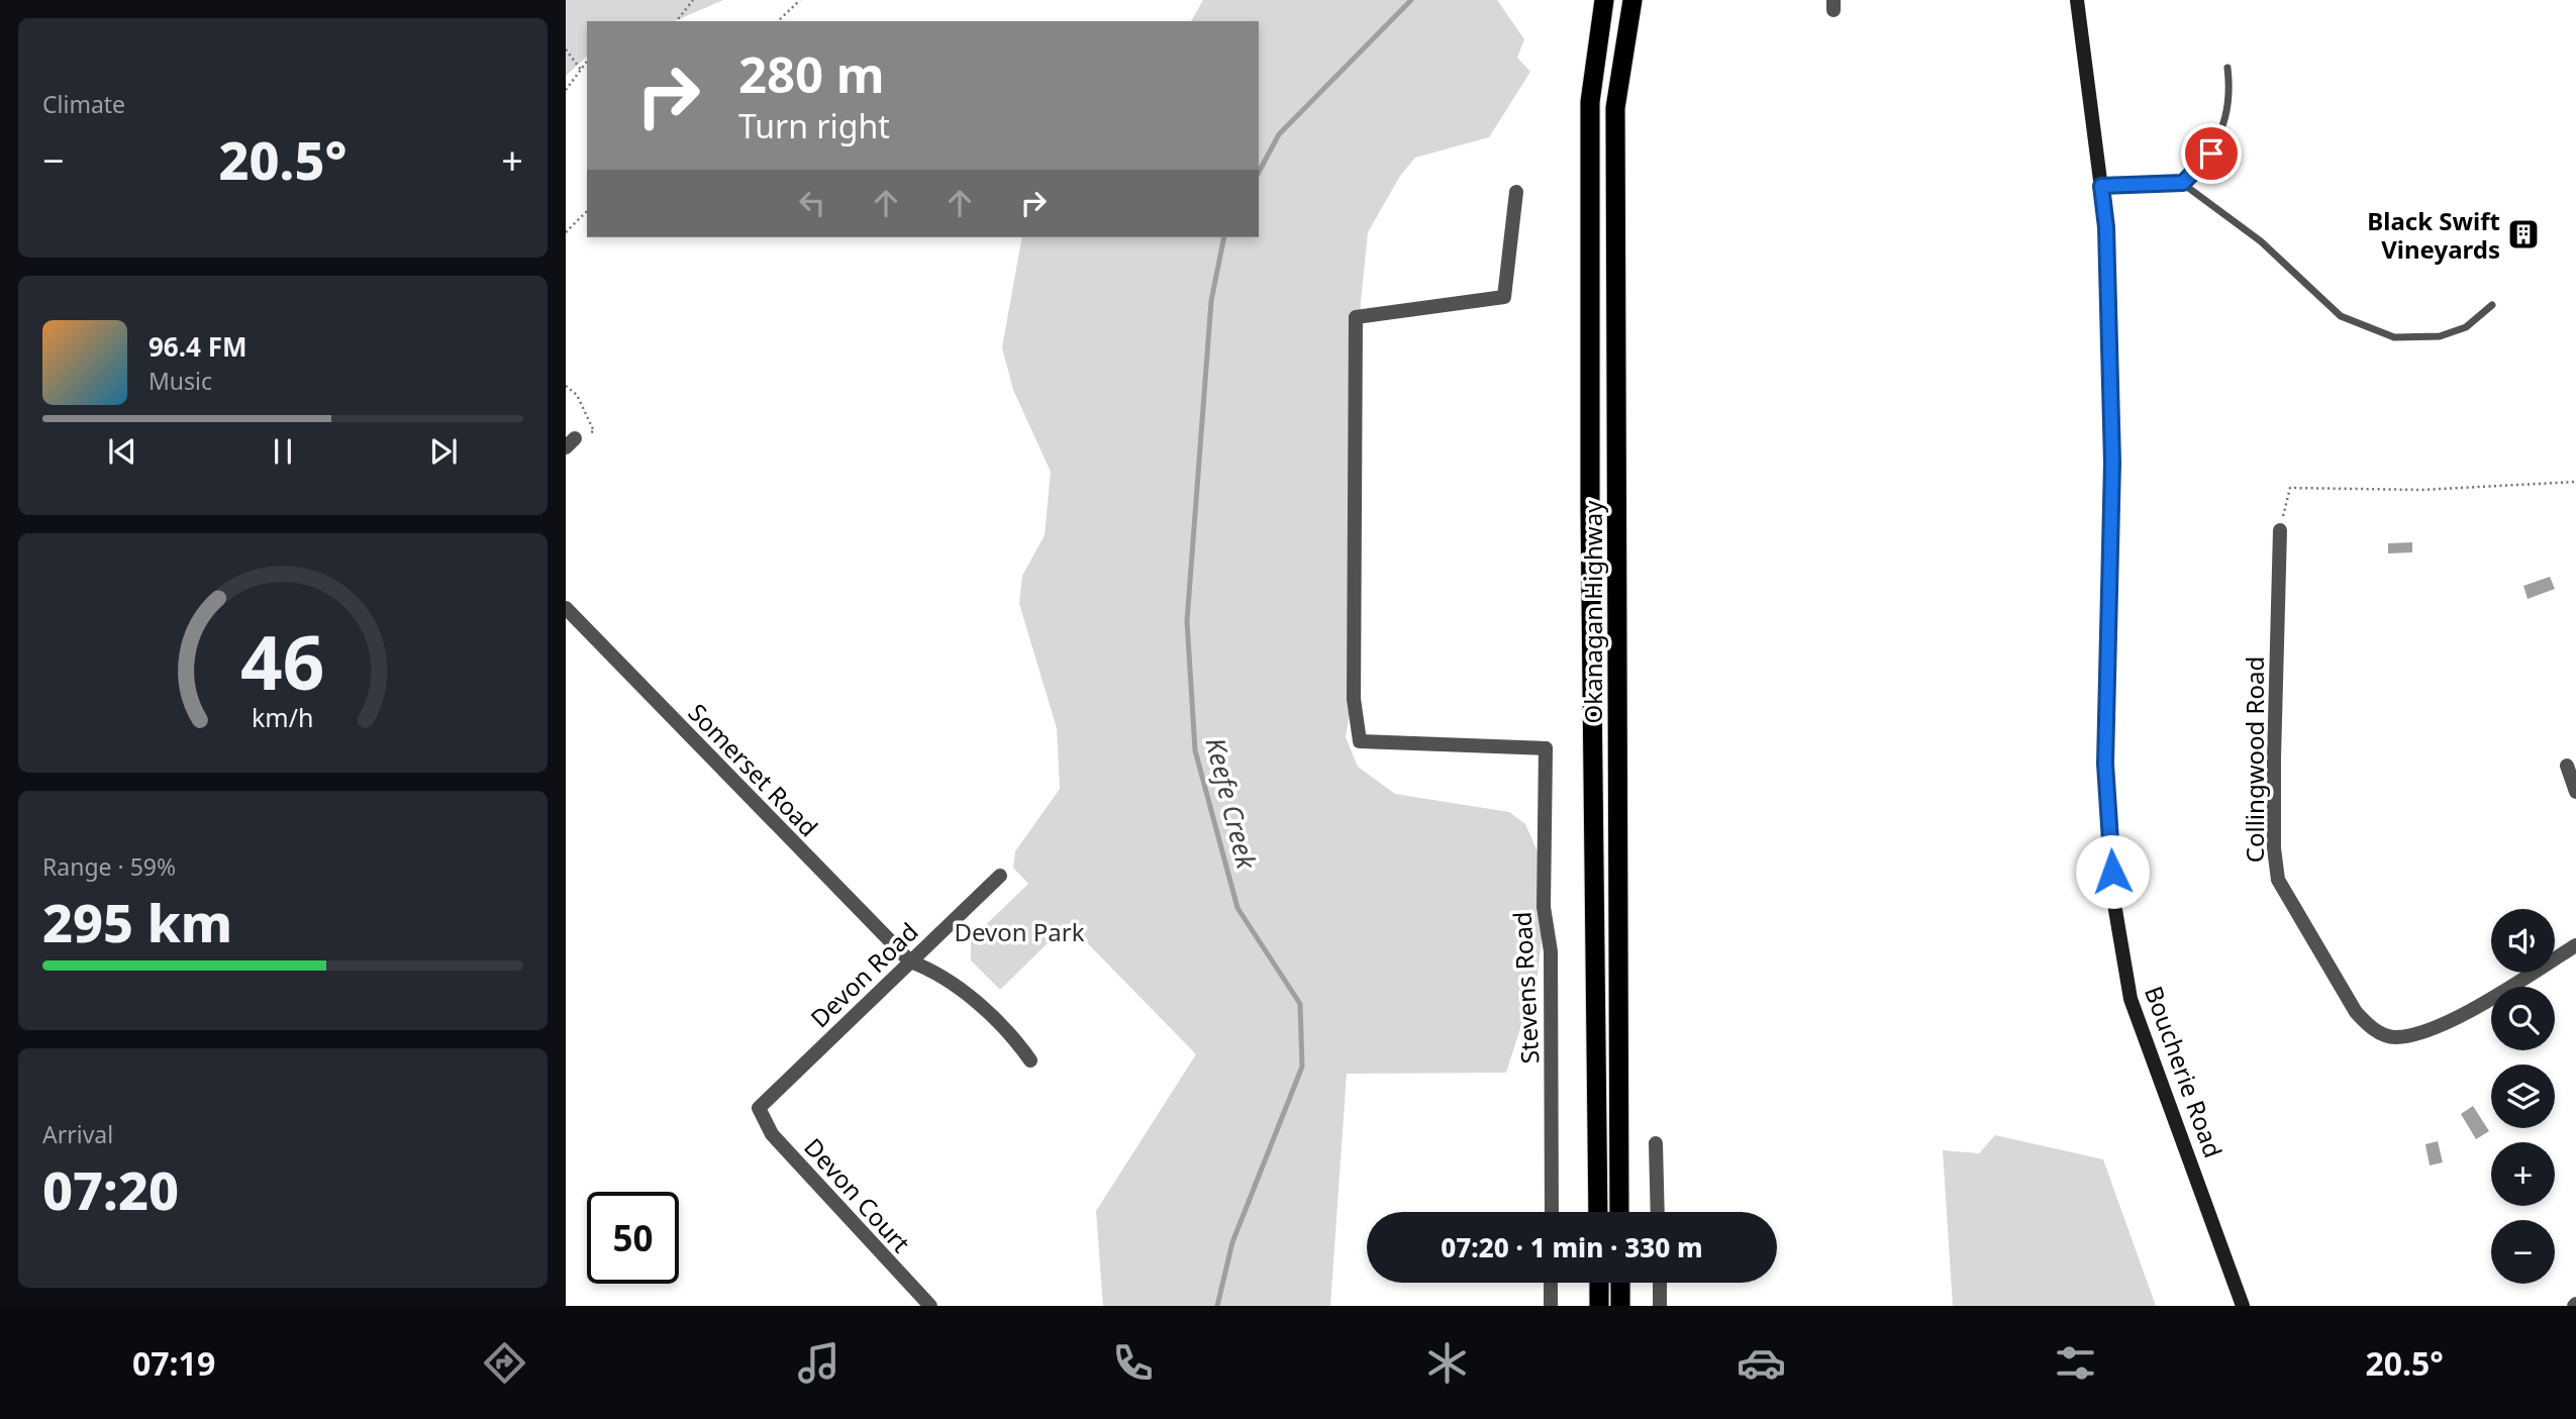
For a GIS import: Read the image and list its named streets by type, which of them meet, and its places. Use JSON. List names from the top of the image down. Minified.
{"streets":{"highway":["Okanagan Highway"],"main road":["Boucherie Road"],"street":["Collingwood Road","Somerset Road","Devon Road","Stevens Road","Devon Court"]},"crossings":[["Somerset Road","Devon Road"],["Devon Road","Devon Court"]],"water":["Keefe Creek"],"parks":["Devon Park"],"places":{"building":["Black Swift Vineyards"]},"page":{"tile":["Climate",["Range · 59%","295 km"],["Arrival","07:20"]],"turn":["280 m","Turn right"],"heat":["−","20.5°","+"],"song":["96.4 FM","Music"],"map_buttons":["+","−"],"limit":"50","trip":"07:20 · 1 min · 330 m","tabs":["07:19","20.5°"],"gauge":["46","km/h"]}}
